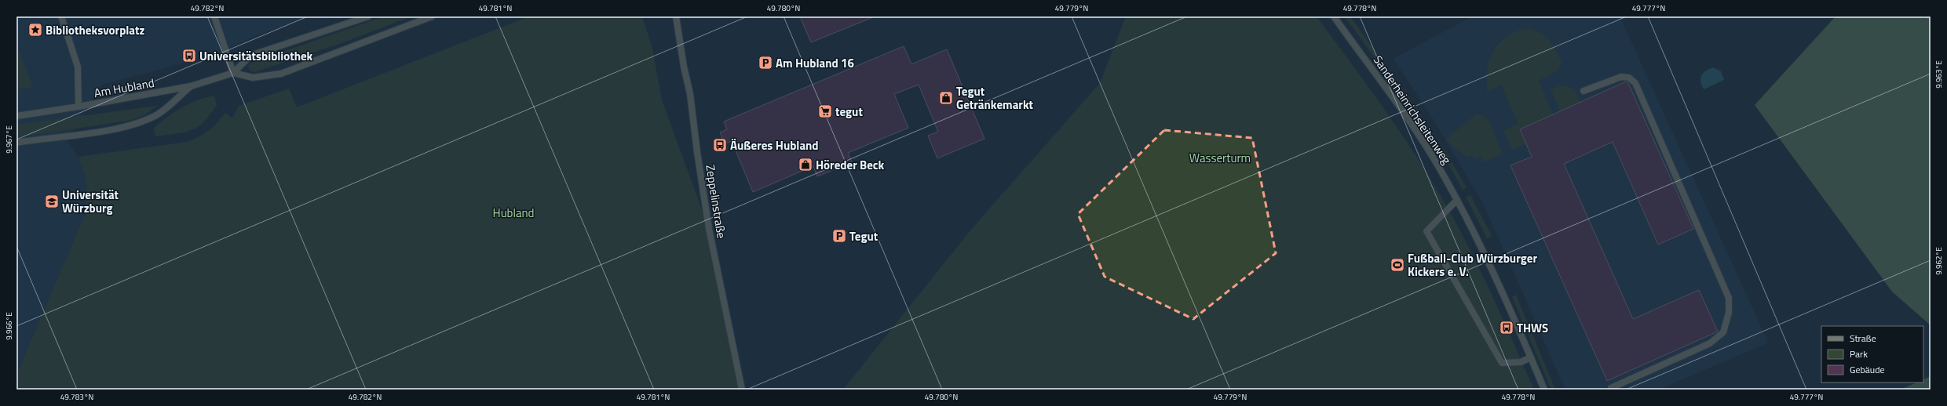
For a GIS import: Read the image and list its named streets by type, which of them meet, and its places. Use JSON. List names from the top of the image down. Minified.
{"streets":{"street":["Am Hubland","Sanderheinrichsleitenweg","Zeppelinstraße"]},"parks":["Wasserturm","Hubland"],"places":{"place":["Bibliotheksvorplatz"],"bus stop":["Universitätsbibliothek","Äußeres Hubland","THWS"],"parking":["Am Hubland 16","Tegut"],"shop":["Tegut Getränkemarkt","Höreder Beck"],"supermarket":["tegut"],"school or university":["Universität Würzburg"],"sports":["Fußball-Club Würzburger Kickers e. V."]},"legend":["Straße","Park","Gebäude"],"coordinates":["49.782°N","49.781°N","49.780°N","49.779°N","49.778°N","49.777°N","9.963°E","9.967°E","9.962°E","9.966°E","49.783°N"]}
